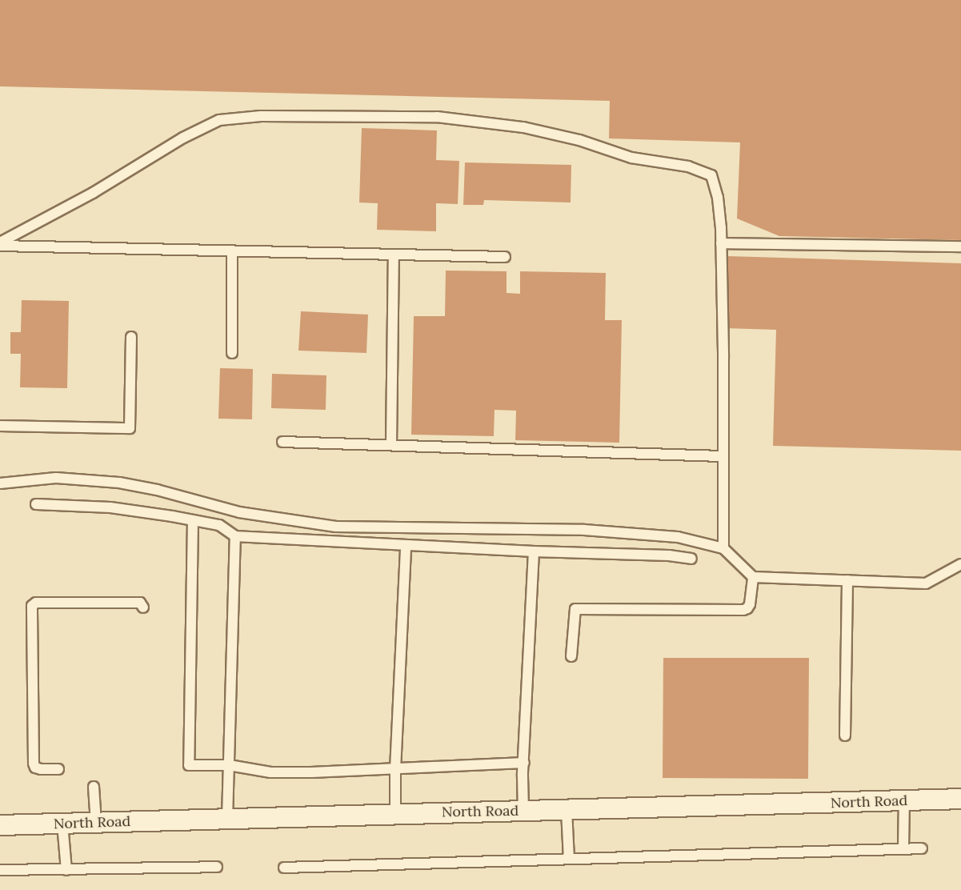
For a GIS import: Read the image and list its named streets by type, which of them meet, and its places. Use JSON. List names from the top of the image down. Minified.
{"streets":{"street":["North Road"]}}
